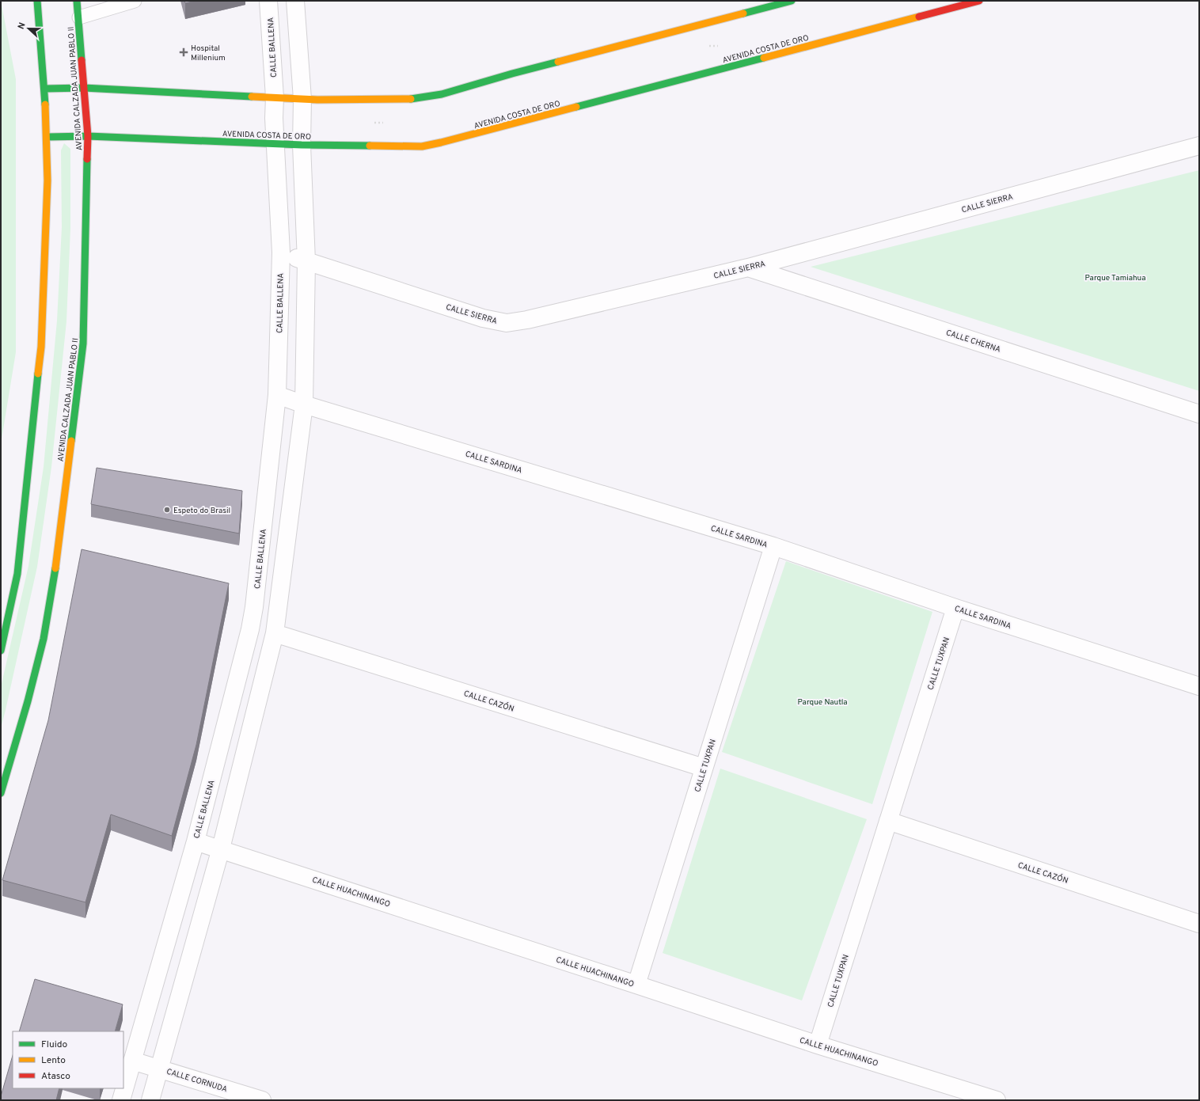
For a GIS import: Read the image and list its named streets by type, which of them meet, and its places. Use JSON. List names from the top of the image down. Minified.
{"streets":{"street":["CALLE BALLENA","AVENIDA COSTA DE ORO","AVENIDA CALZADA JUAN PABLO II","CALLE SIERRA","CALLE CHERNA","CALLE SARDINA","CALLE TUXPAN","CALLE CAZÓN","CALLE HUACHINANGO","CALLE CORNUDA"]},"crossings":[["CALLE BALLENA","AVENIDA COSTA DE ORO"],["CALLE BALLENA","CALLE SIERRA"],["CALLE BALLENA","CALLE SARDINA"],["CALLE BALLENA","CALLE HUACHINANGO"],["CALLE BALLENA","CALLE CORNUDA"],["AVENIDA COSTA DE ORO","AVENIDA CALZADA JUAN PABLO II"],["CALLE SIERRA","CALLE CHERNA"],["CALLE SARDINA","CALLE TUXPAN"],["CALLE TUXPAN","CALLE CAZÓN"],["CALLE TUXPAN","CALLE HUACHINANGO"]],"parks":["Parque Tamiahua","Parque Nautla"],"places":{"health":["Hospital Millenium"],"other":["Espeto do Brasil"]},"legend":["Fluido","Lento","Atasco"],"north":"left"}
